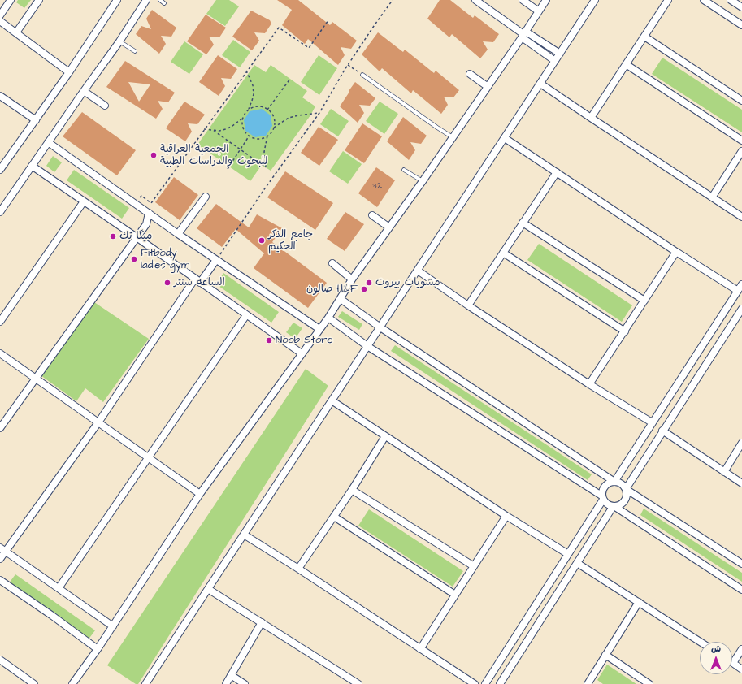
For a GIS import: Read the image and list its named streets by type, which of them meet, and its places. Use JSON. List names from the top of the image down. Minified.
{"places":["الجمعية العراقية للبحوث والدراسات الطبية","ميگا تك","جامع الذكر الحكيم","Fitbody ladies gym","الساعه سنتر","مشويات بيروت","صالون H&F","Noob Store"],"house_numbers":["32"],"north":"top"}
